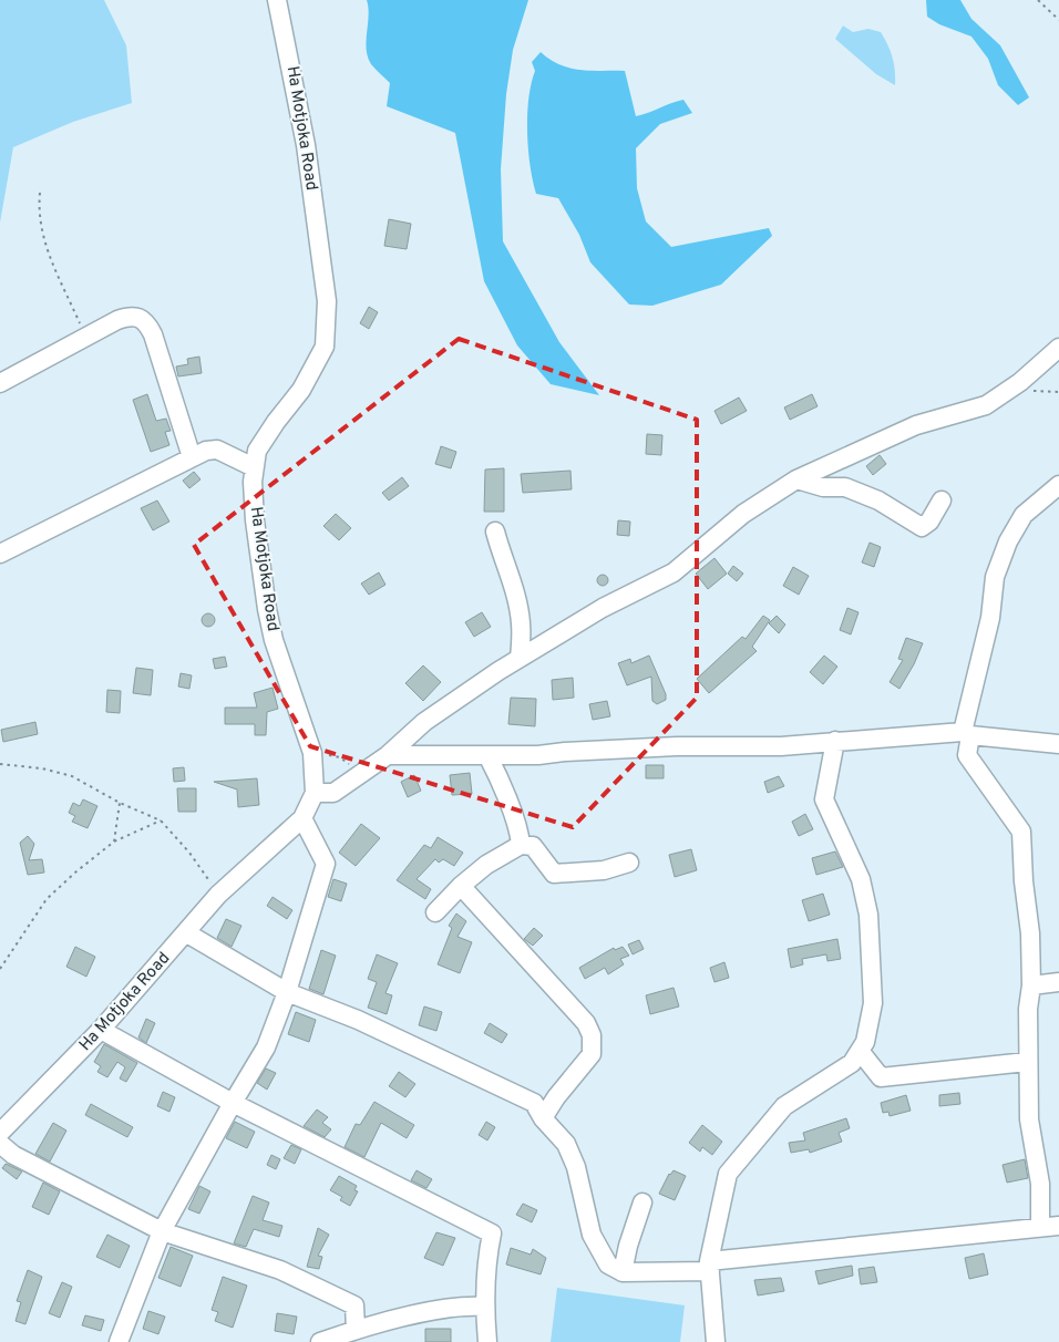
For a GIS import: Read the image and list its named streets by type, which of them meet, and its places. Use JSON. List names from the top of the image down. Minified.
{"streets":{"street":["Ha Motjoka Road"]}}
